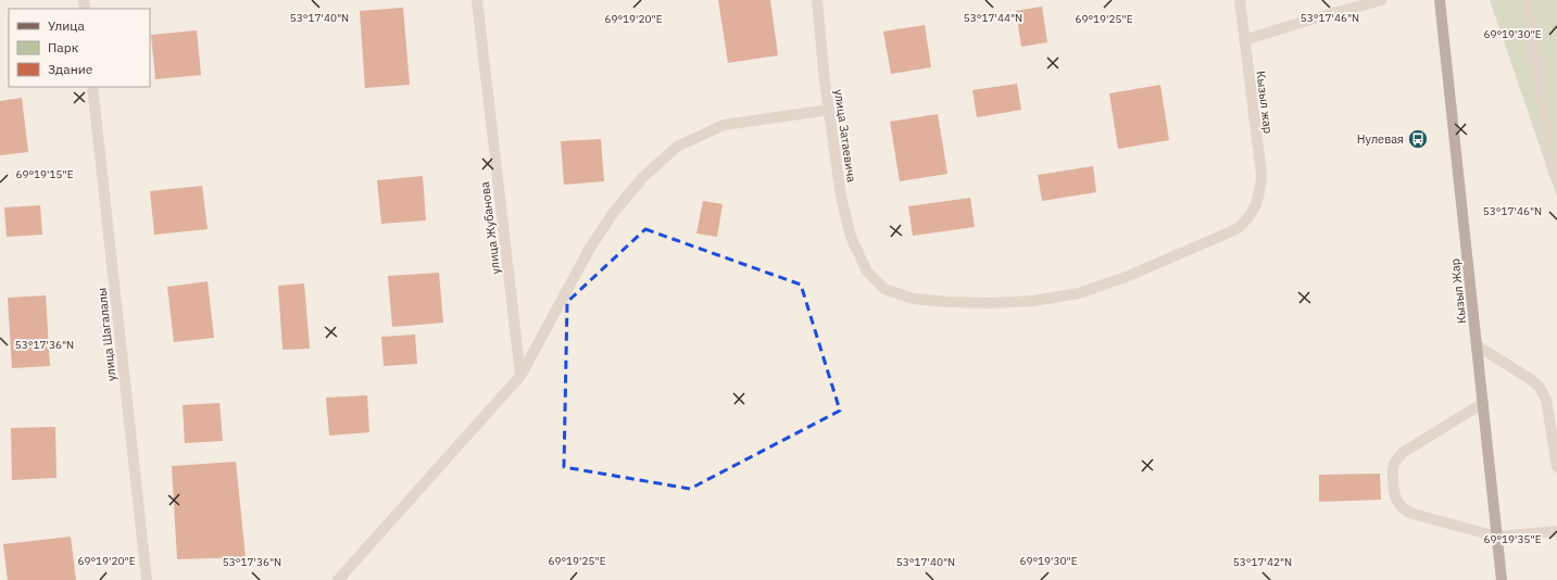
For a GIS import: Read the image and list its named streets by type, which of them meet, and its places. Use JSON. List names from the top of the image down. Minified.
{"streets":{"main road":["Кызыл Жар"],"street":["Кызыл жар","улица Затаевича","улица Жубанова","улица Шагалалы"]},"crossings":[["Кызыл жар","улица Затаевича"]],"places":{"bus stop":["Нулевая"]},"legend":["Улица","Парк","Здание"],"coordinates":["53°17'44\"N","53°17'40\"N","53°17'46\"N","69°19'25\"E","69°19'20\"E","69°19'30\"E","69°19'15\"E","53°17'36\"N","69°19'35\"E","53°17'42\"N"]}
